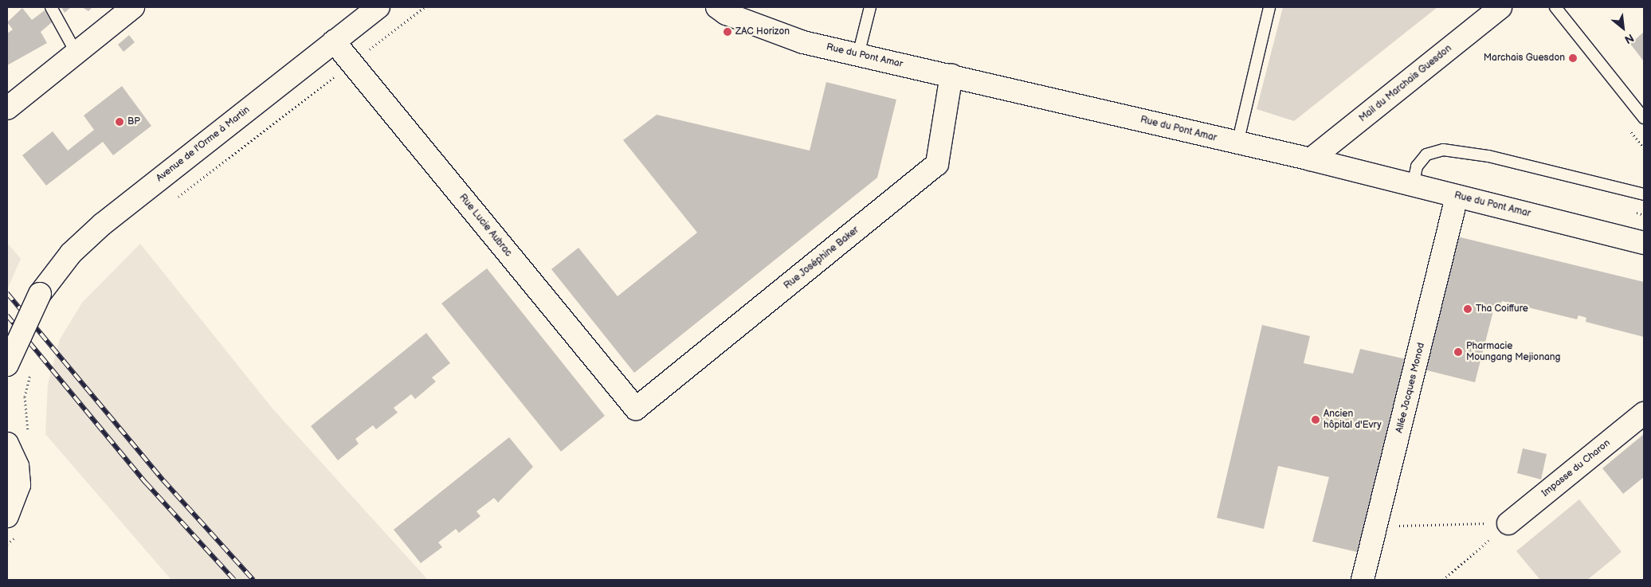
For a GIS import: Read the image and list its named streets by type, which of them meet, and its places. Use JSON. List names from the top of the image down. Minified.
{"streets":{"street":["Rue du Pont Amar","Mail du Marchais Guesdon","Avenue de l'Orme à Martin","Rue Lucie Aubrac","Rue Joséphine Baker","Allée Jacques Monod","Impasse du Charon"]},"crossings":[["Rue du Pont Amar","Mail du Marchais Guesdon"],["Rue du Pont Amar","Rue Joséphine Baker"],["Rue du Pont Amar","Allée Jacques Monod"],["Avenue de l'Orme à Martin","Rue Lucie Aubrac"],["Rue Lucie Aubrac","Rue Joséphine Baker"]],"places":["ZAC Horizon","Marchais Guesdon","BP","Tha Coiffure","Pharmacie Moungang Mejionang","Ancien hôpital d'Evry"],"north":"bottom right"}
